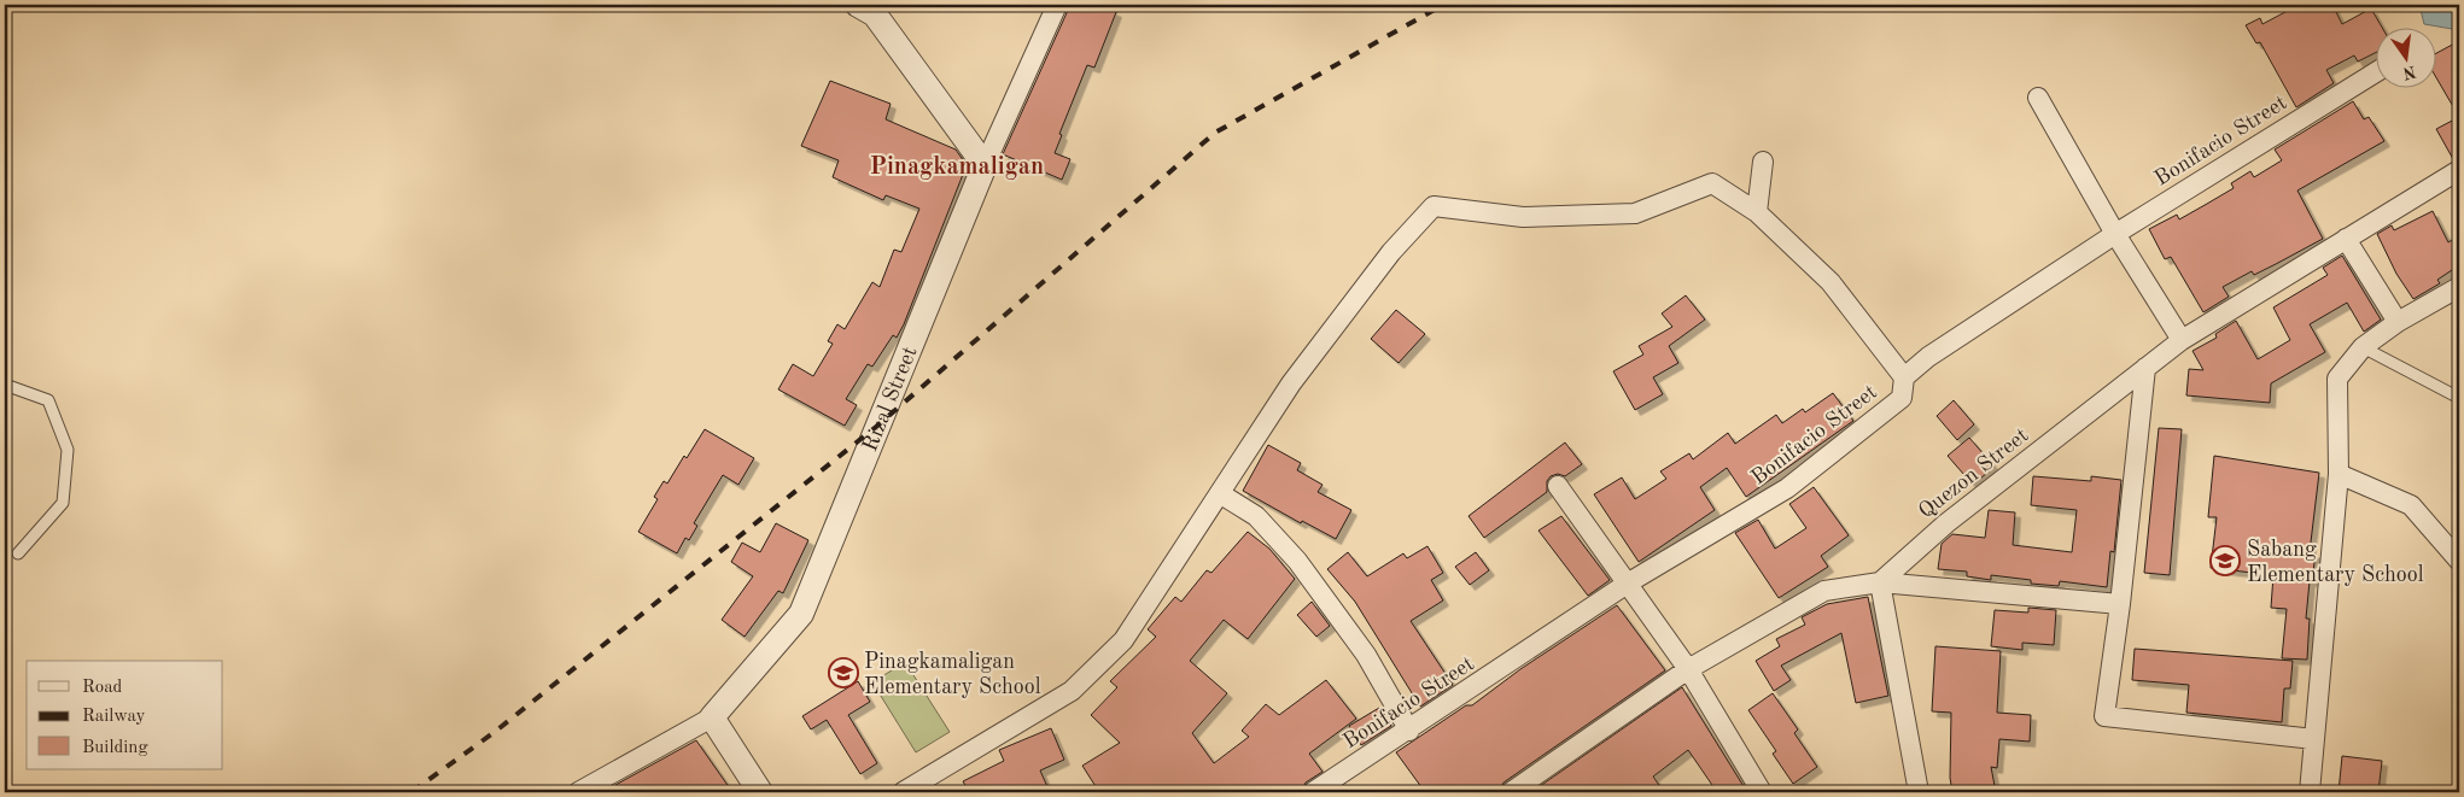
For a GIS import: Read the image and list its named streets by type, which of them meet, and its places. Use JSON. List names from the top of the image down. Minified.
{"streets":{"street":["Bonifacio Street","Rizal Street","Quezon Street"]},"districts":["Pinagkamaligan"],"places":{"school or university":["Sabang Elementary School","Pinagkamaligan Elementary School"]},"legend":["Road","Railway","Building"],"north":"bottom"}
